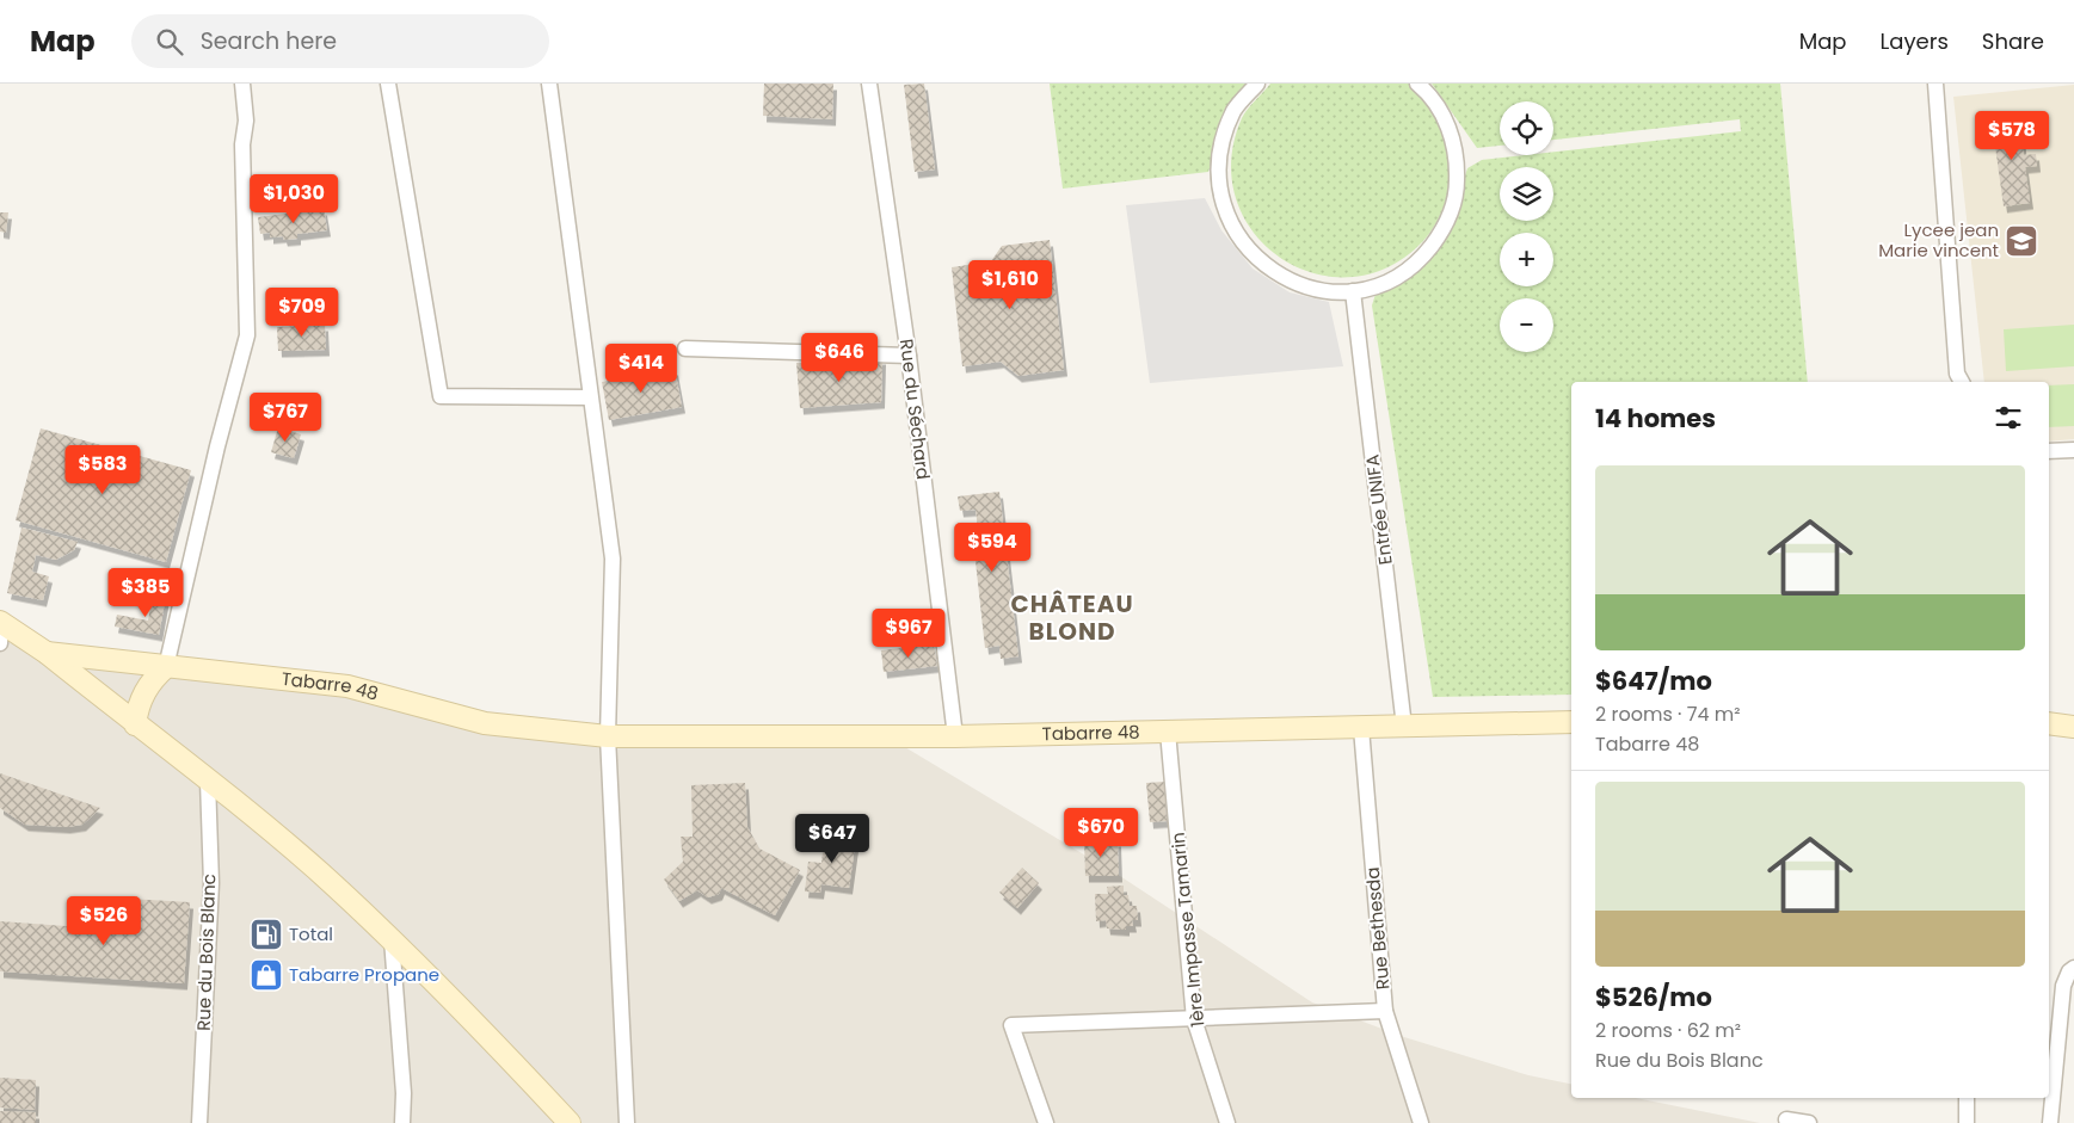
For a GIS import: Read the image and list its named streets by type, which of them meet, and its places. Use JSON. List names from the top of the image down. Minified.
{"streets":{"street":["Rue du Séchard","Entrée UNIFA","Tabarre 48","Rue Bethesda","1ère Impasse Tamarin","Rue du Bois Blanc"]},"crossings":[["Rue du Séchard","Tabarre 48"],["Entrée UNIFA","Tabarre 48"],["Tabarre 48","Rue Bethesda"],["Tabarre 48","1ère Impasse Tamarin"]],"districts":["CHÂTEAU BLOND"],"places":{"school or university":["Lycee jean Marie vincent"],"fuel station":["Total"],"shop":["Tabarre Propane"]},"page":{"header":"Map","search":"Search here","nav":["Map","Layers","Share"],"map_buttons":["+","−"],"price":["$578","$1,030","$1,610","$709","$646","$414","$767","$583","$594","$385","$967","$670","$647","$526"],"heading":"14 homes","list":[{"name":"$647/mo","note":"2 rooms · 74 m² · Tabarre 48"},{"name":"$526/mo","note":"2 rooms · 62 m² · Rue du Bois Blanc"}]}}
